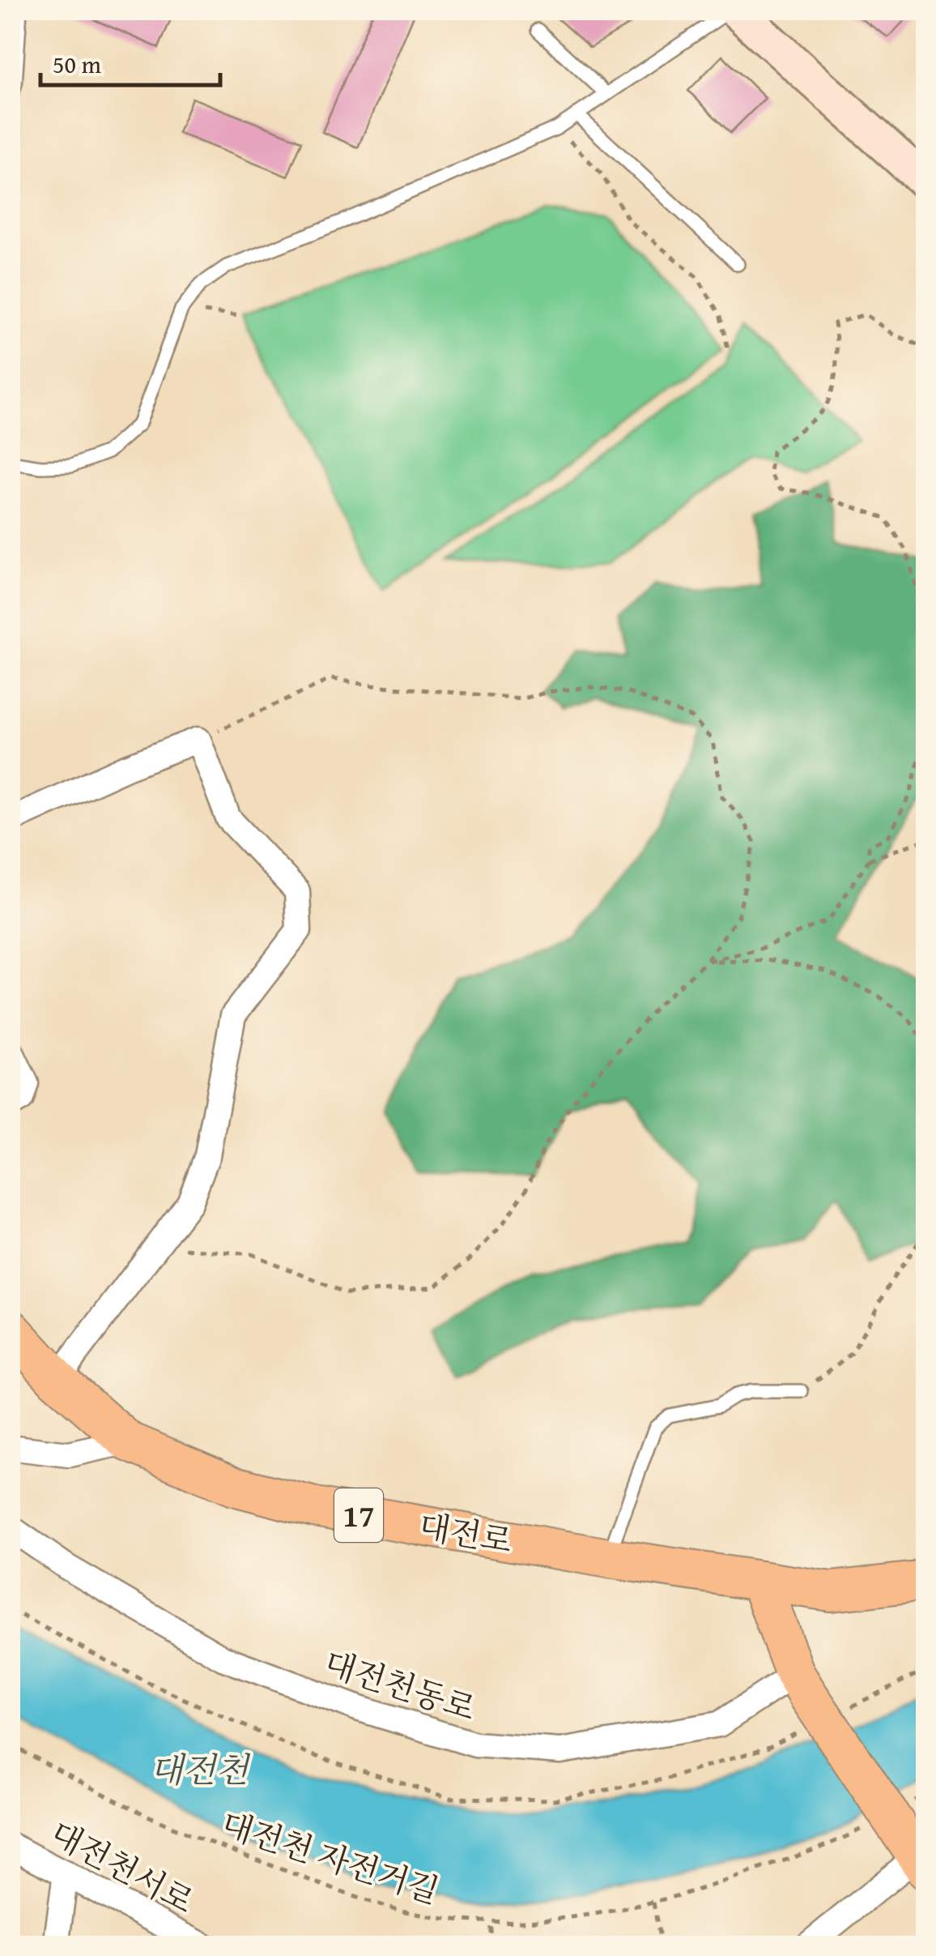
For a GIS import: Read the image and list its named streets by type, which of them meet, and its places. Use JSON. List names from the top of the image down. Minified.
{"streets":{"main road":["17","대전로"],"street":["대전천동로","대전천서로"],"path":["대전천 자전거길"]},"water":["대전천"],"scale_bar":"50 m"}
